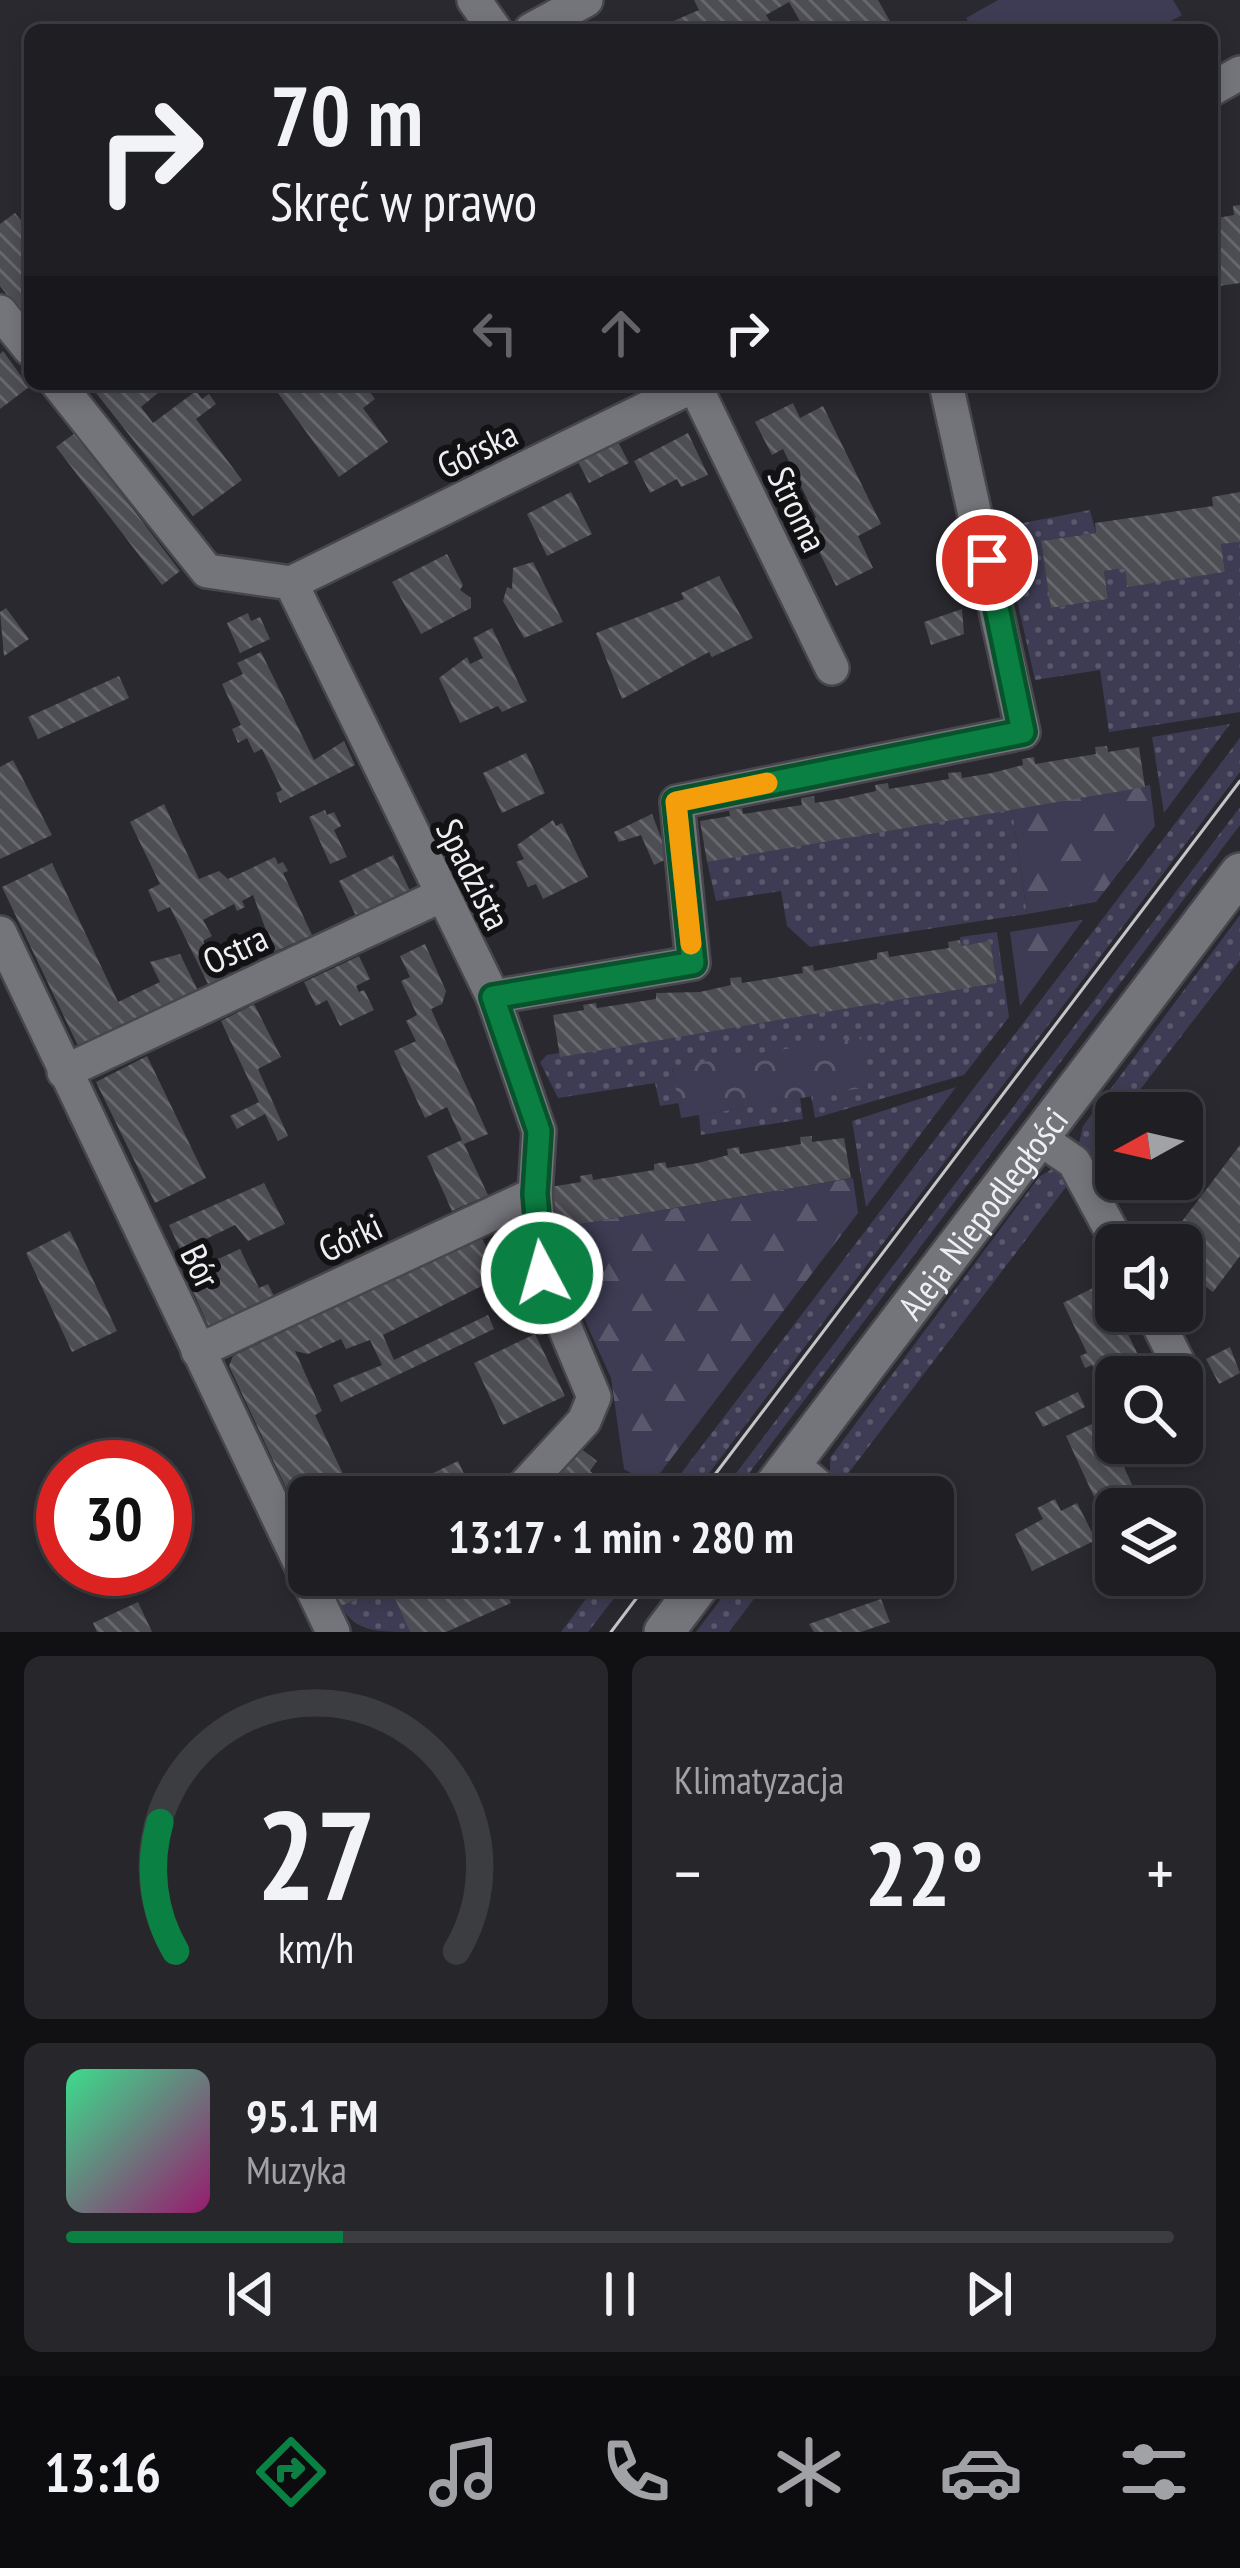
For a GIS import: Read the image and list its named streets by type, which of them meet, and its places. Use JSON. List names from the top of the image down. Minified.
{"streets":{"street":["Górska","Stroma","Spadzista","Ostra","Aleja Niepodległości","Górki","Bór"]},"crossings":[["Górska","Spadzista"],["Spadzista","Ostra"],["Spadzista","Górki"],["Ostra","Bór"],["Górki","Bór"]],"north":"left","page":{"turn":["70 m","Skręć w prawo"],"limit":"30","trip":"13:17 · 1 min · 280 m","tile":"Klimatyzacja","heat":["−","22°","+"],"song":["95.1 FM","Muzyka"],"tabs":"13:16","gauge":["27","km/h"]}}
